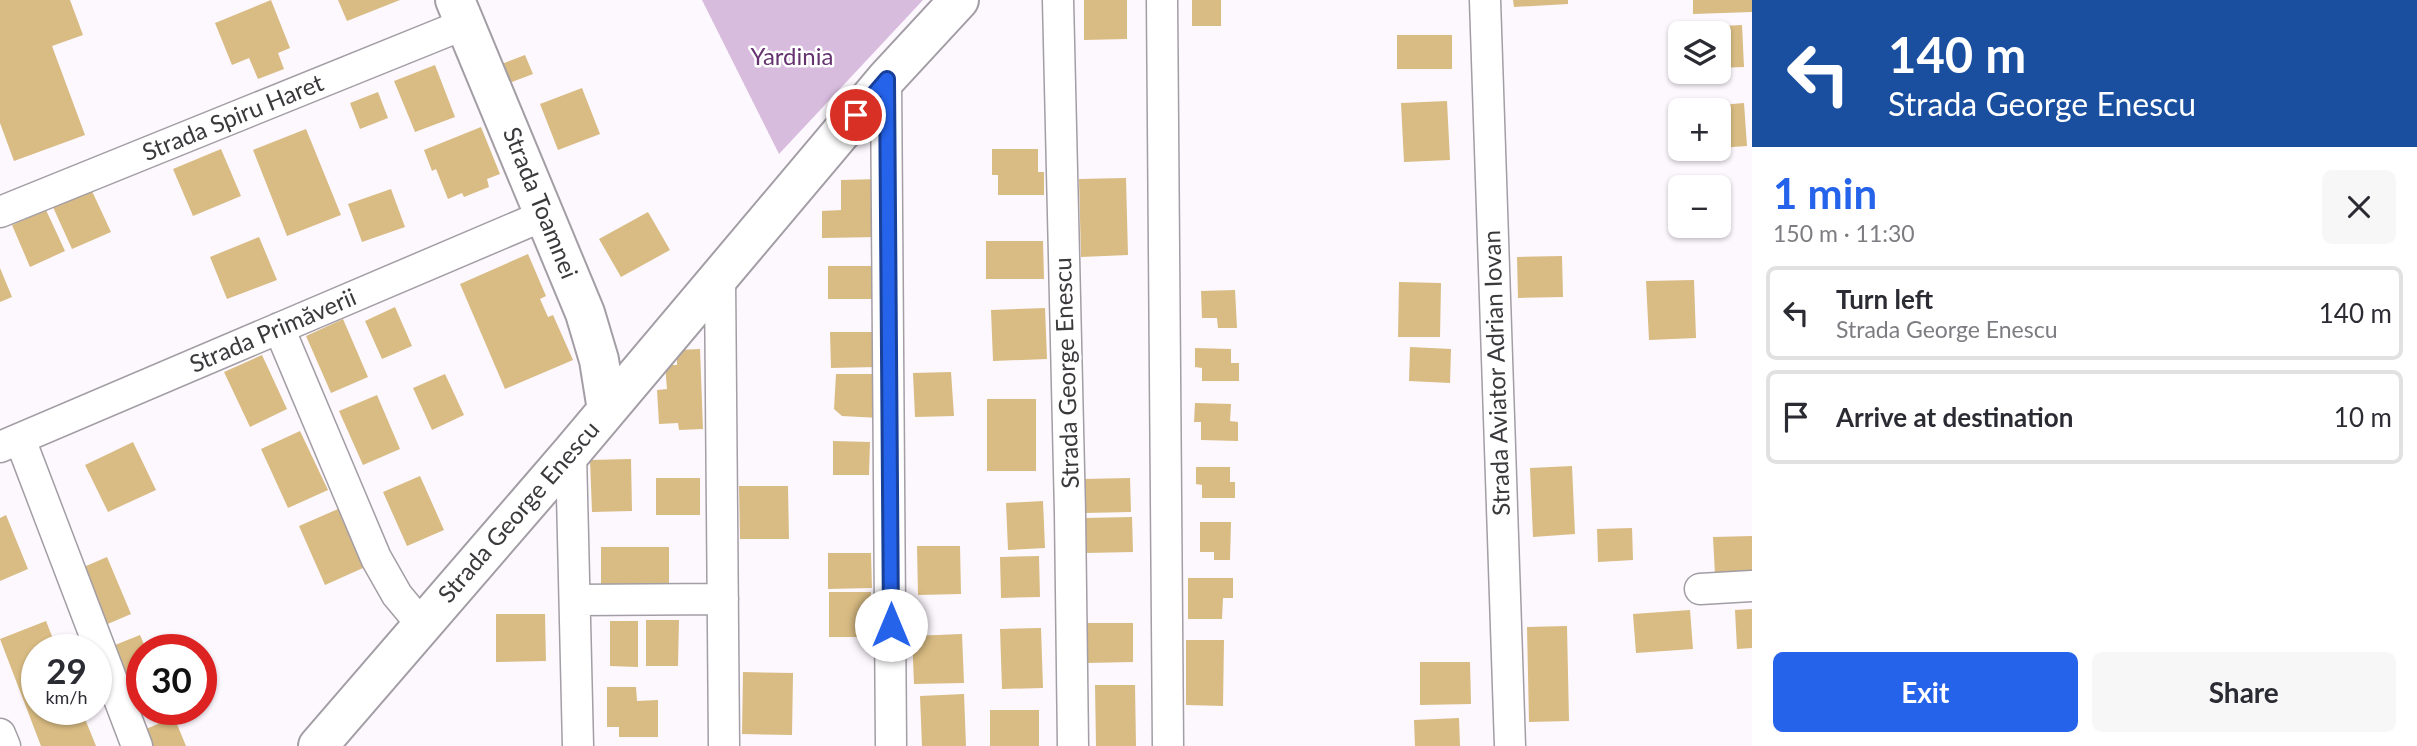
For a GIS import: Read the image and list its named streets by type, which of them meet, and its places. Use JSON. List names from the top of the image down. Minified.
{"streets":{"street":["Strada Spiru Haret","Strada Toamnei","Strada Primăverii","Strada George Enescu","Strada Aviator Adrian Iovan"]},"crossings":[["Strada Spiru Haret","Strada Toamnei"],["Strada Toamnei","Strada Primăverii"],["Strada Toamnei","Strada George Enescu"]],"parks":["Yardinia"],"page":{"turn":["140 m","Strada George Enescu"],"map_buttons":["+","−"],"heading":["1 min","150 m · 11:30"],"list":[{"name":"Turn left","note":"Strada George Enescu","value":"140 m"},{"name":"Arrive at destination","value":"10 m"}],"speed":"29 km/h","limit":"30","buttons":["Exit","Share"]}}
